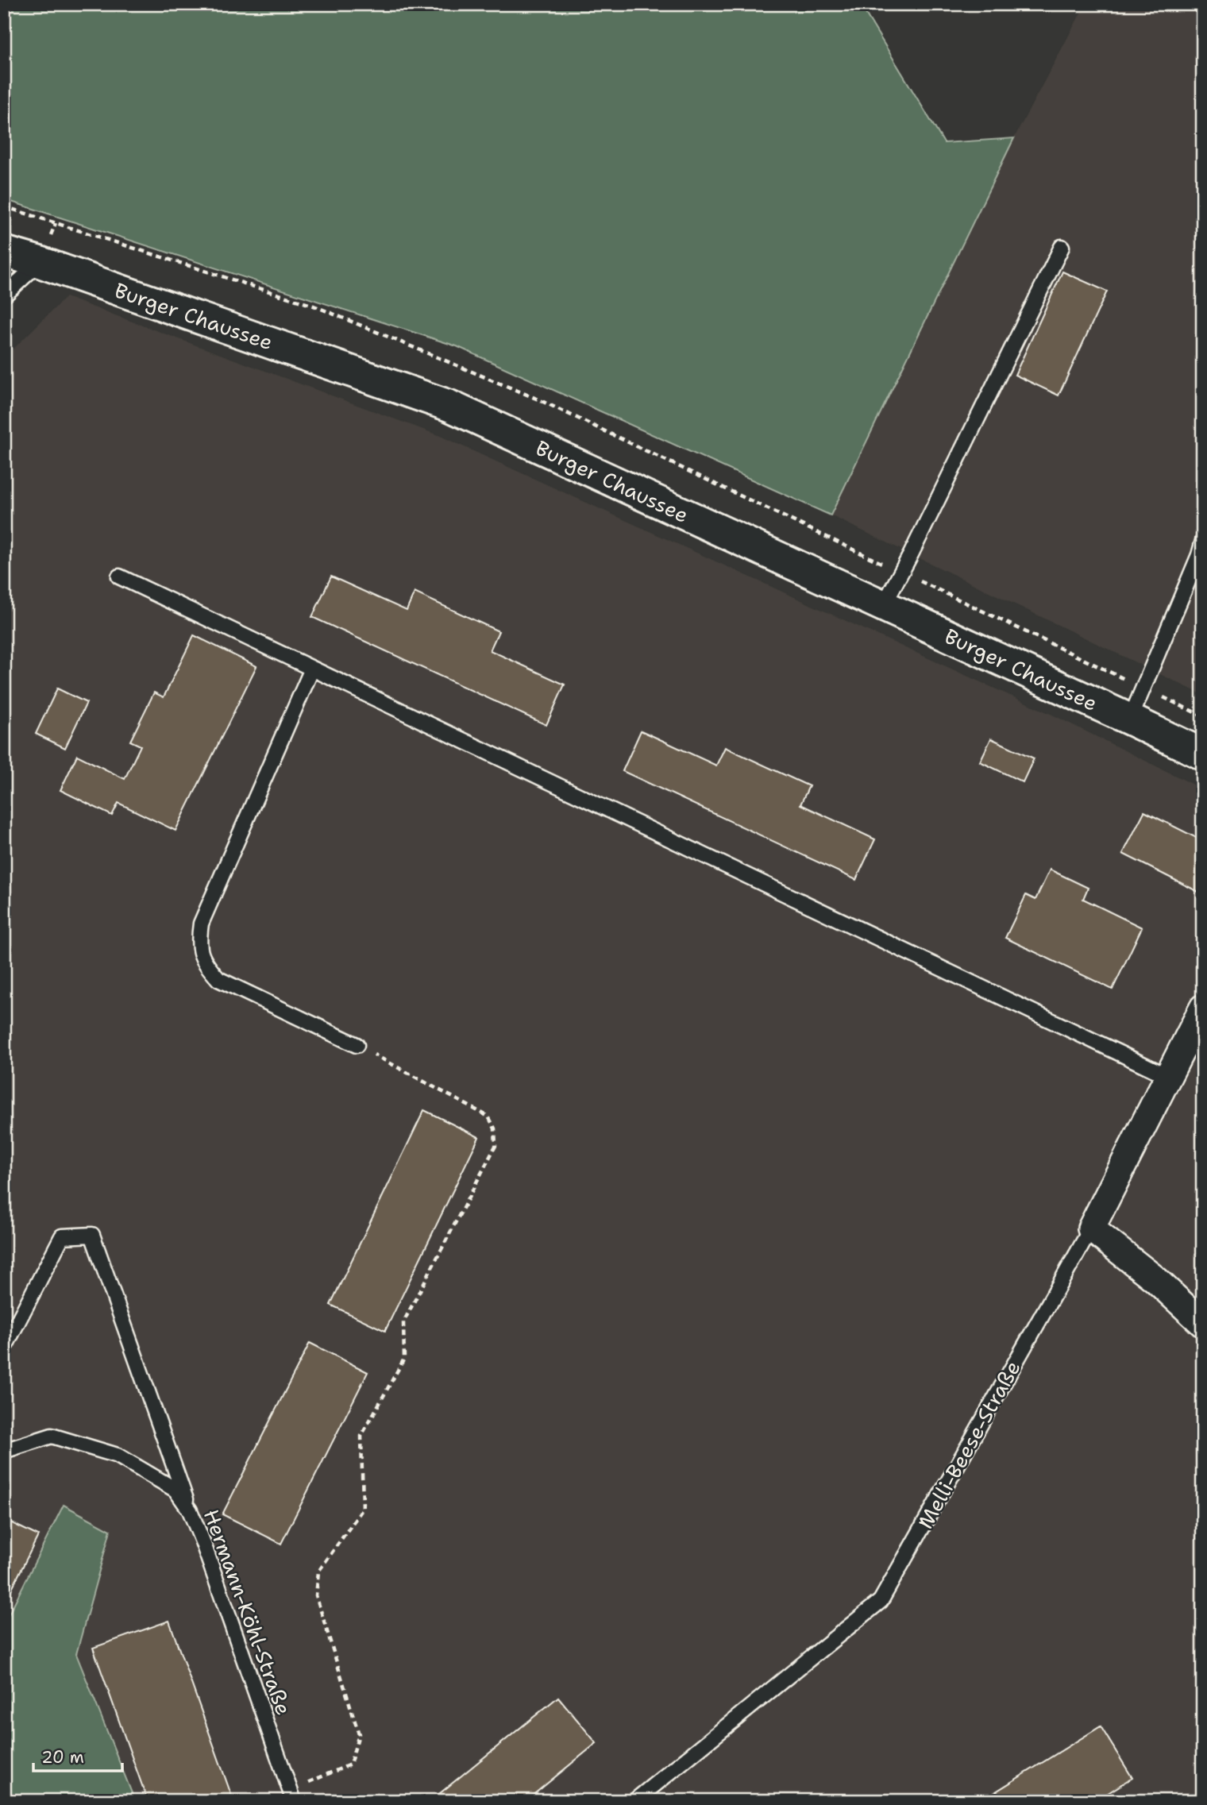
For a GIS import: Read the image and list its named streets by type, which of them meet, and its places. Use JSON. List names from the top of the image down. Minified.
{"streets":{"main road":["Burger Chaussee"],"street":["Melli-Beese-Straße"],"lane":["Hermann-Köhl-Straße"]},"scale_bar":"20 m"}
